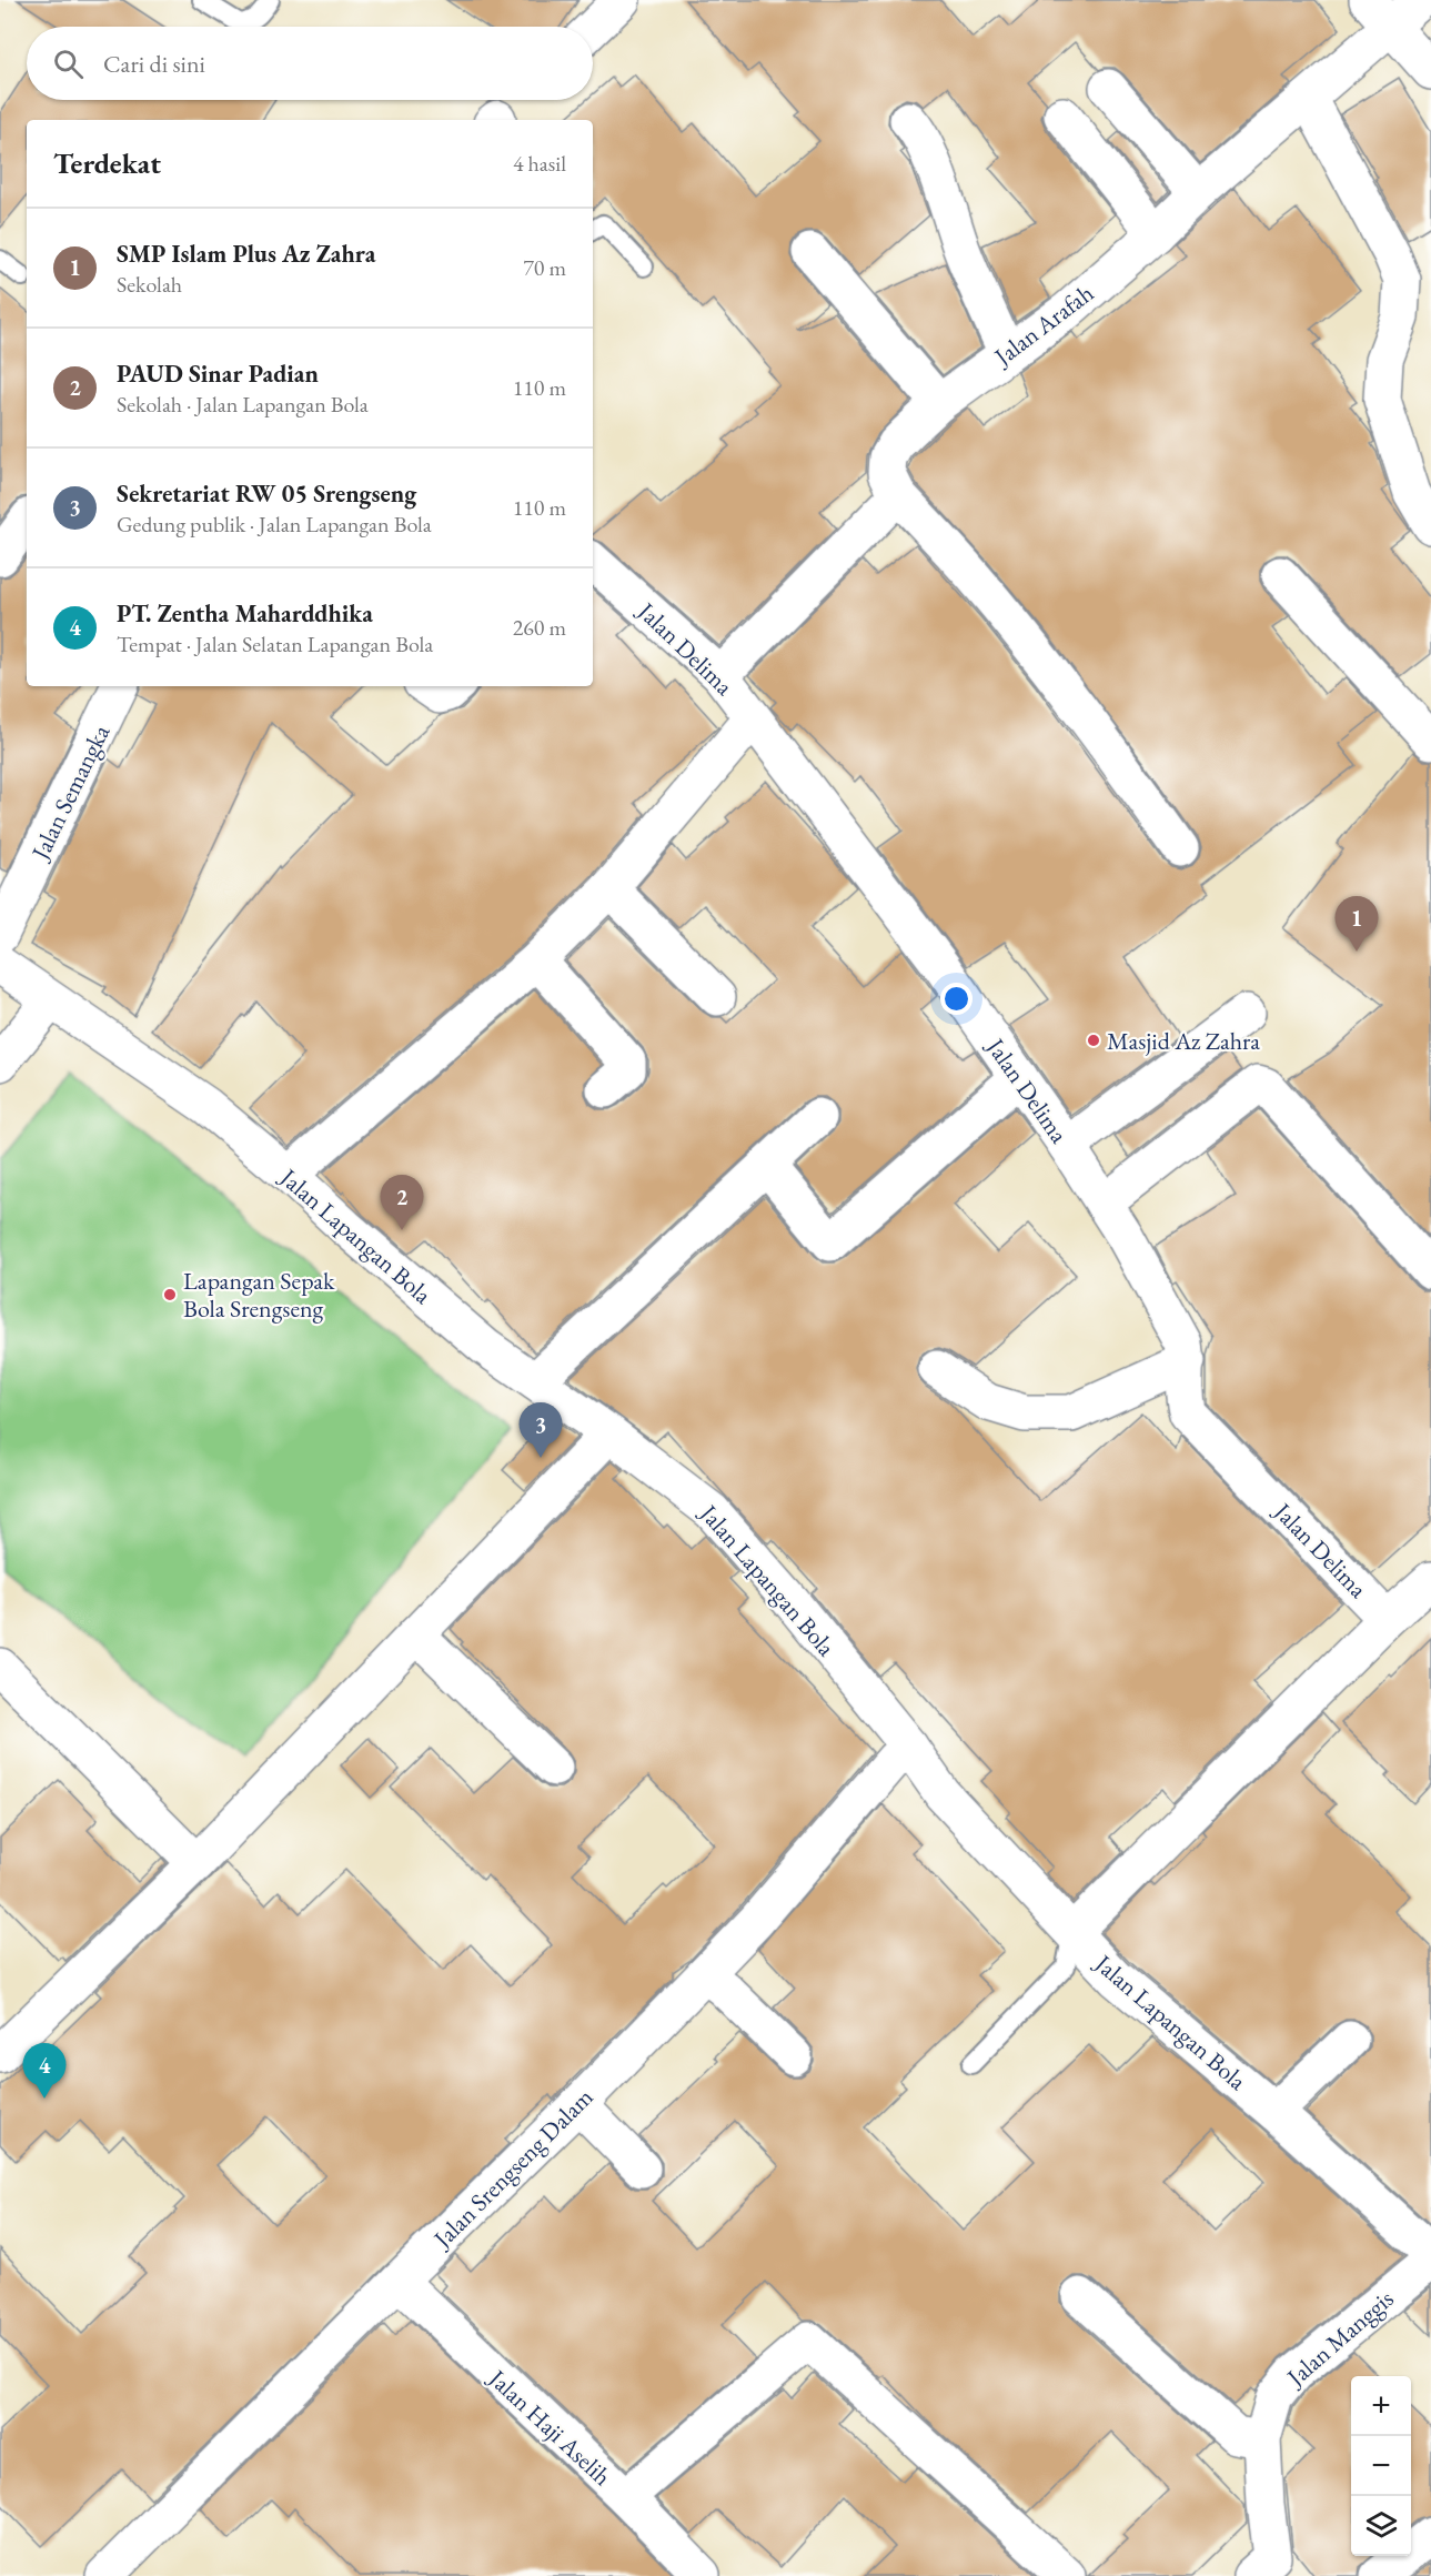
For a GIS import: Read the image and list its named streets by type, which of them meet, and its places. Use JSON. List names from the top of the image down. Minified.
{"streets":{"street":["Jalan Arafah","Jalan Delima","Jalan Semangka","Jalan Lapangan Bola","Jalan Srengseng Dalam","Jalan Manggis","Jalan Haji Aselih"]},"crossings":[["Jalan Lapangan Bola","Jalan Srengseng Dalam"],["Jalan Srengseng Dalam","Jalan Haji Aselih"]],"places":["Masjid Az Zahra","Lapangan Sepak Bola Srengseng"],"page":{"search":"Cari di sini","heading":["Terdekat","4 hasil"],"list":[{"mark":"1","name":"SMP Islam Plus Az Zahra","note":"Sekolah","value":"70 m"},{"mark":"2","name":"PAUD Sinar Padian","note":"Sekolah · Jalan Lapangan Bola","value":"110 m"},{"mark":"3","name":"Sekretariat RW 05 Srengseng","note":"Gedung publik · Jalan Lapangan Bola","value":"110 m"},{"mark":"4","name":"PT. Zentha Maharddhika","note":"Tempat · Jalan Selatan Lapangan Bola","value":"260 m"}],"pins":["1","2","3","4"],"map_buttons":["+","−"]}}
